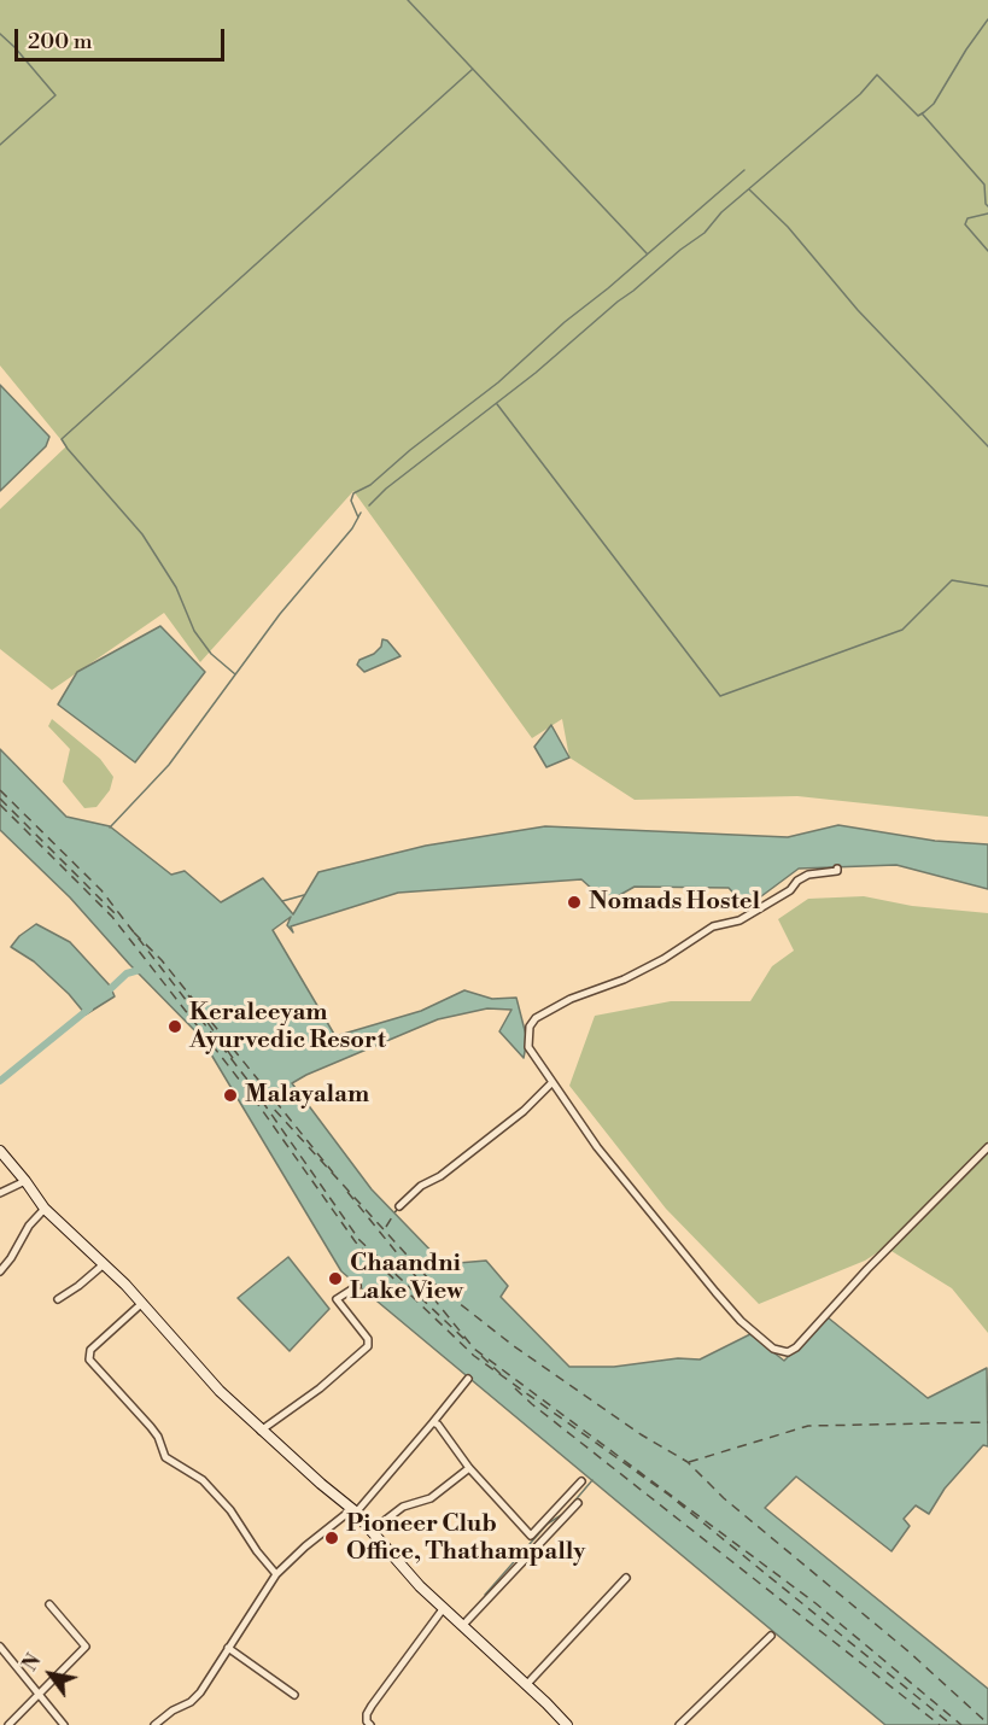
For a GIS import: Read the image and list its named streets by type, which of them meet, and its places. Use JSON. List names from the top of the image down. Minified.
{"places":["Nomads Hostel","Keraleeyam Ayurvedic Resort","Malayalam","Chaandni Lake View","Pioneer Club Office, Thathampally"],"scale_bar":"200 m","north":"top left"}
